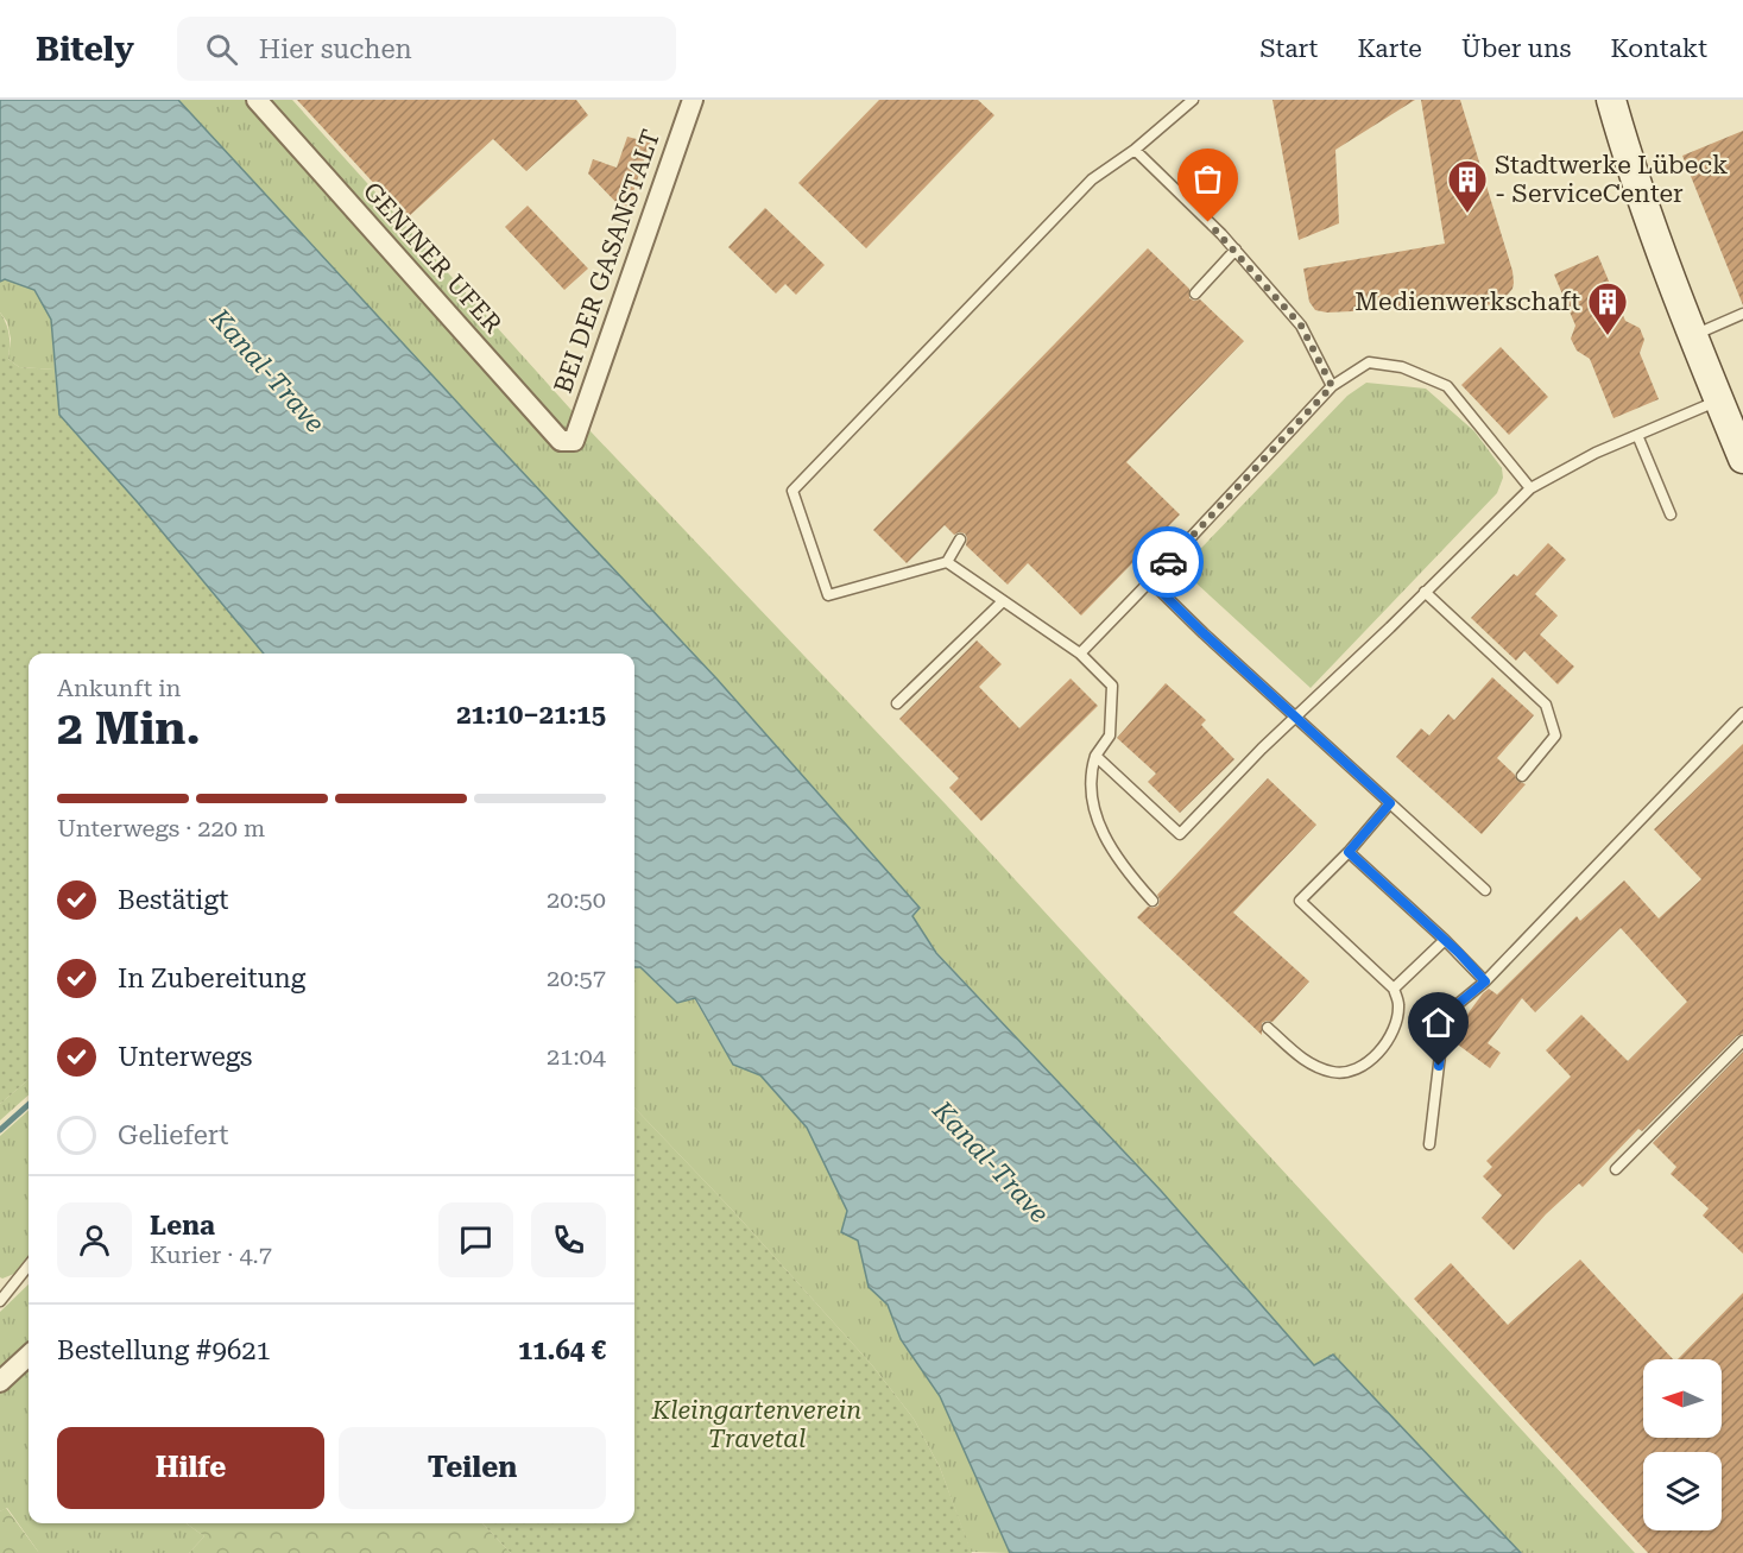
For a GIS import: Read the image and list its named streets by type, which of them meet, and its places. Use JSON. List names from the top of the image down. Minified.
{"streets":{"street":["GENINER UFER","BEI DER GASANSTALT"]},"crossings":[["GENINER UFER","BEI DER GASANSTALT"]],"water":["Kanal-Trave"],"parks":["Kleingartenverein Travetal"],"places":{"building":["Stadtwerke Lübeck - ServiceCenter","Medienwerkschaft"]},"north":"left","page":{"header":"Bitely","search":"Hier suchen","nav":["Start","Karte","Über uns","Kontakt"],"heading":["2 Min.","Ankunft in","21:10–21:15"],"panel":["Lena","Kurier · 4.7","Bestellung #9621","11.64 €"],"bar":"Unterwegs · 220 m","list":[["Bestätigt","20:50"],["In Zubereitung","20:57"],["Unterwegs","21:04"],"Geliefert"],"buttons":["Hilfe","Teilen"]}}
